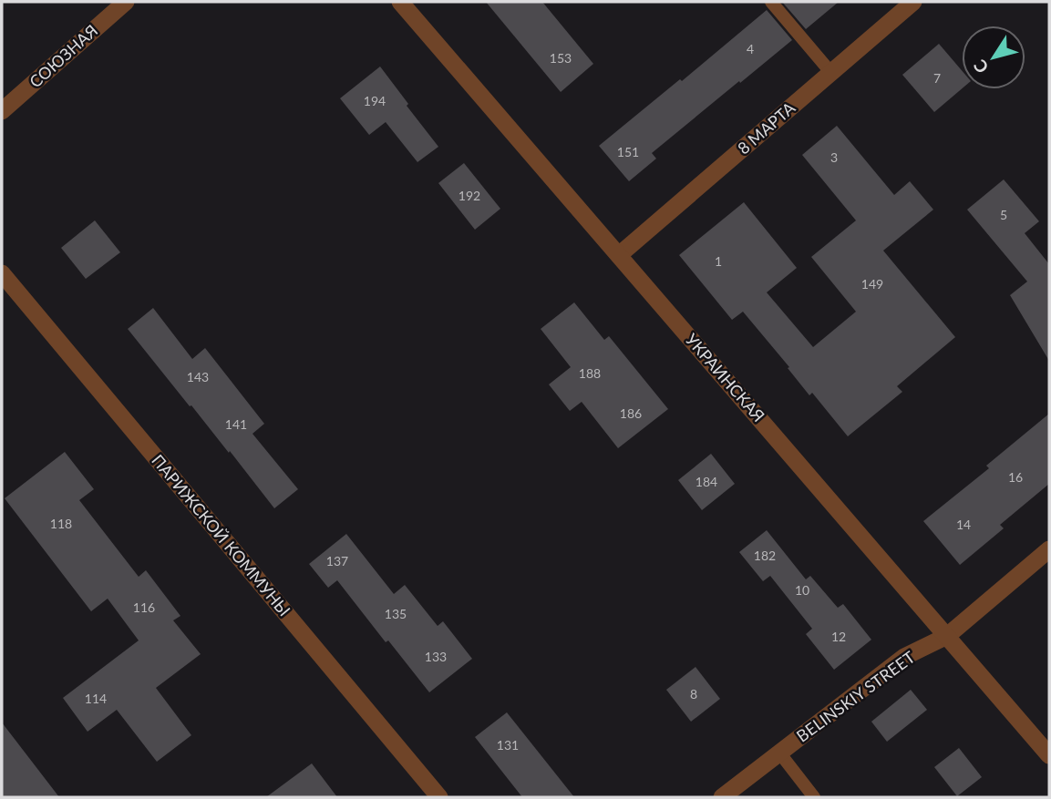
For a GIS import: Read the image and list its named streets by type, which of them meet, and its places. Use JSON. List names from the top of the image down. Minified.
{"streets":{"street":["СОЮЗНАЯ","8 МАРТА","УКРАИНСКАЯ","ПАРИЖСКОЙ КОММУНЫ","BELINSKIY STREET"]},"crossings":[["8 МАРТА","УКРАИНСКАЯ"],["УКРАИНСКАЯ","BELINSKIY STREET"]],"house_numbers":["4","153","7","194","151","3","192","5","1","149","188","143","186","141","16","184","118","14","182","137","10","116","135","12","133","8","114","131"],"north":"bottom left"}
